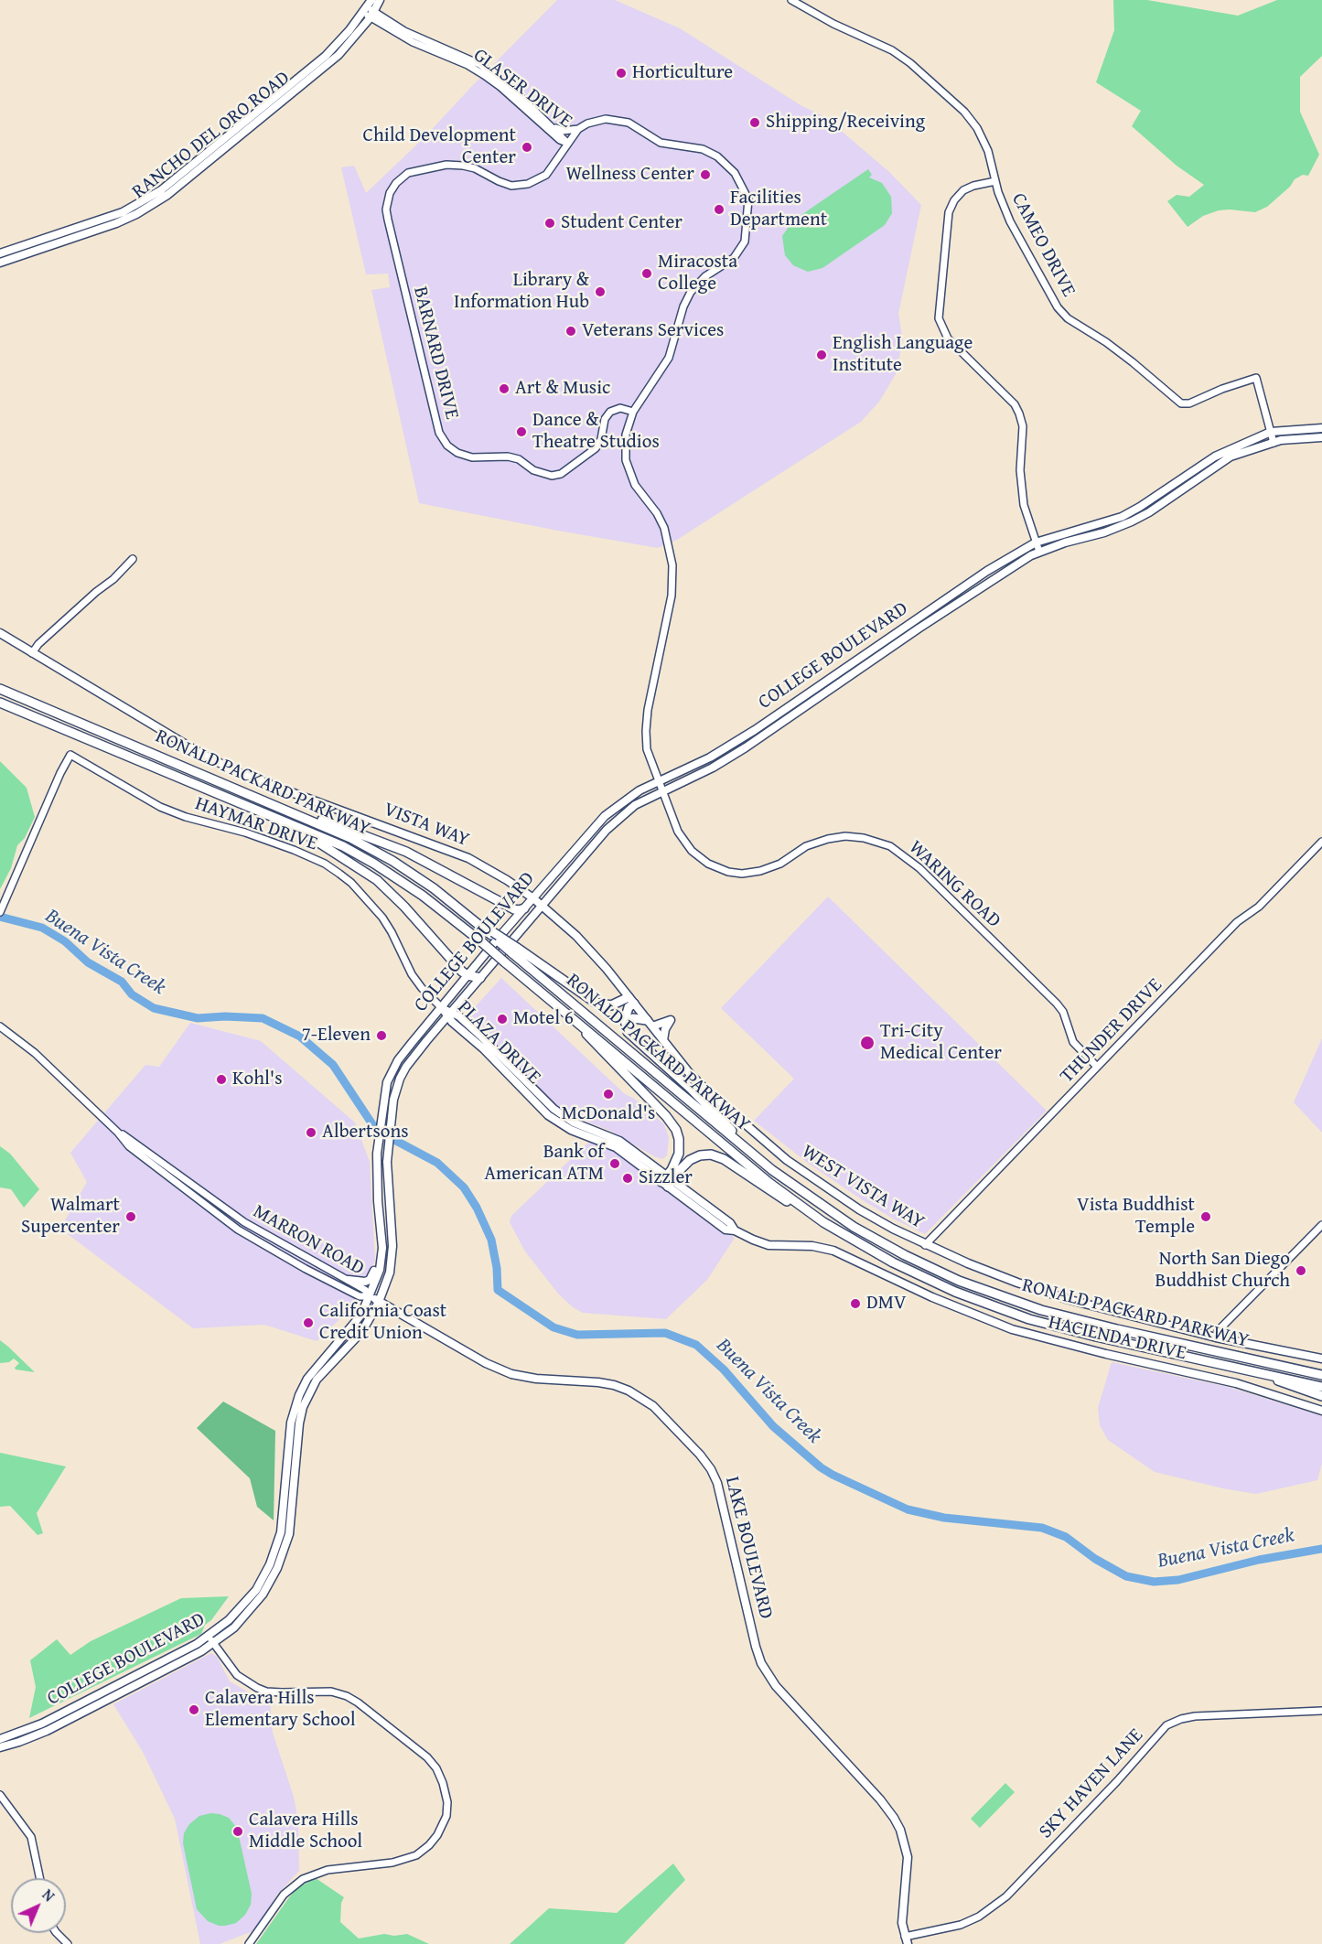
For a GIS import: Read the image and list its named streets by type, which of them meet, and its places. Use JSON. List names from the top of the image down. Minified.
{"streets":{"highway":["RONALD PACKARD PARKWAY"],"main road":["RANCHO DEL ORO ROAD","COLLEGE BOULEVARD","VISTA WAY","PLAZA DRIVE","WEST VISTA WAY","HACIENDA DRIVE","LAKE BOULEVARD"],"street":["GLASER DRIVE","CAMEO DRIVE","BARNARD DRIVE","HAYMAR DRIVE","WARING ROAD","THUNDER DRIVE","MARRON ROAD","SKY HAVEN LANE"]},"crossings":[["GLASER DRIVE","RANCHO DEL ORO ROAD"],["GLASER DRIVE","BARNARD DRIVE"],["CAMEO DRIVE","COLLEGE BOULEVARD"],["COLLEGE BOULEVARD","HAYMAR DRIVE"],["COLLEGE BOULEVARD","VISTA WAY"],["COLLEGE BOULEVARD","WARING ROAD"],["COLLEGE BOULEVARD","PLAZA DRIVE"],["COLLEGE BOULEVARD","MARRON ROAD"],["COLLEGE BOULEVARD","LAKE BOULEVARD"],["HAYMAR DRIVE","PLAZA DRIVE"],["VISTA WAY","WEST VISTA WAY"],["WARING ROAD","THUNDER DRIVE"],["THUNDER DRIVE","WEST VISTA WAY"],["PLAZA DRIVE","HACIENDA DRIVE"],["MARRON ROAD","LAKE BOULEVARD"],["LAKE BOULEVARD","SKY HAVEN LANE"]],"water":["Buena Vista Creek"],"places":["Horticulture","Shipping/Receiving","Child Development Center","Wellness Center","Facilities Department","Student Center","Miracosta College","Library & Information Hub","Veterans Services","English Language Institute","Art & Music","Dance & Theatre Studios","Motel 6","7-Eleven","Tri-City Medical Center","Kohl's","McDonald's","Albertsons","Bank of American ATM","Sizzler","Walmart Supercenter","Vista Buddhist Temple","North San Diego Buddhist Church","DMV","California Coast Credit Union","Calavera Hills Elementary School","Calavera Hills Middle School"],"north":"top right"}
